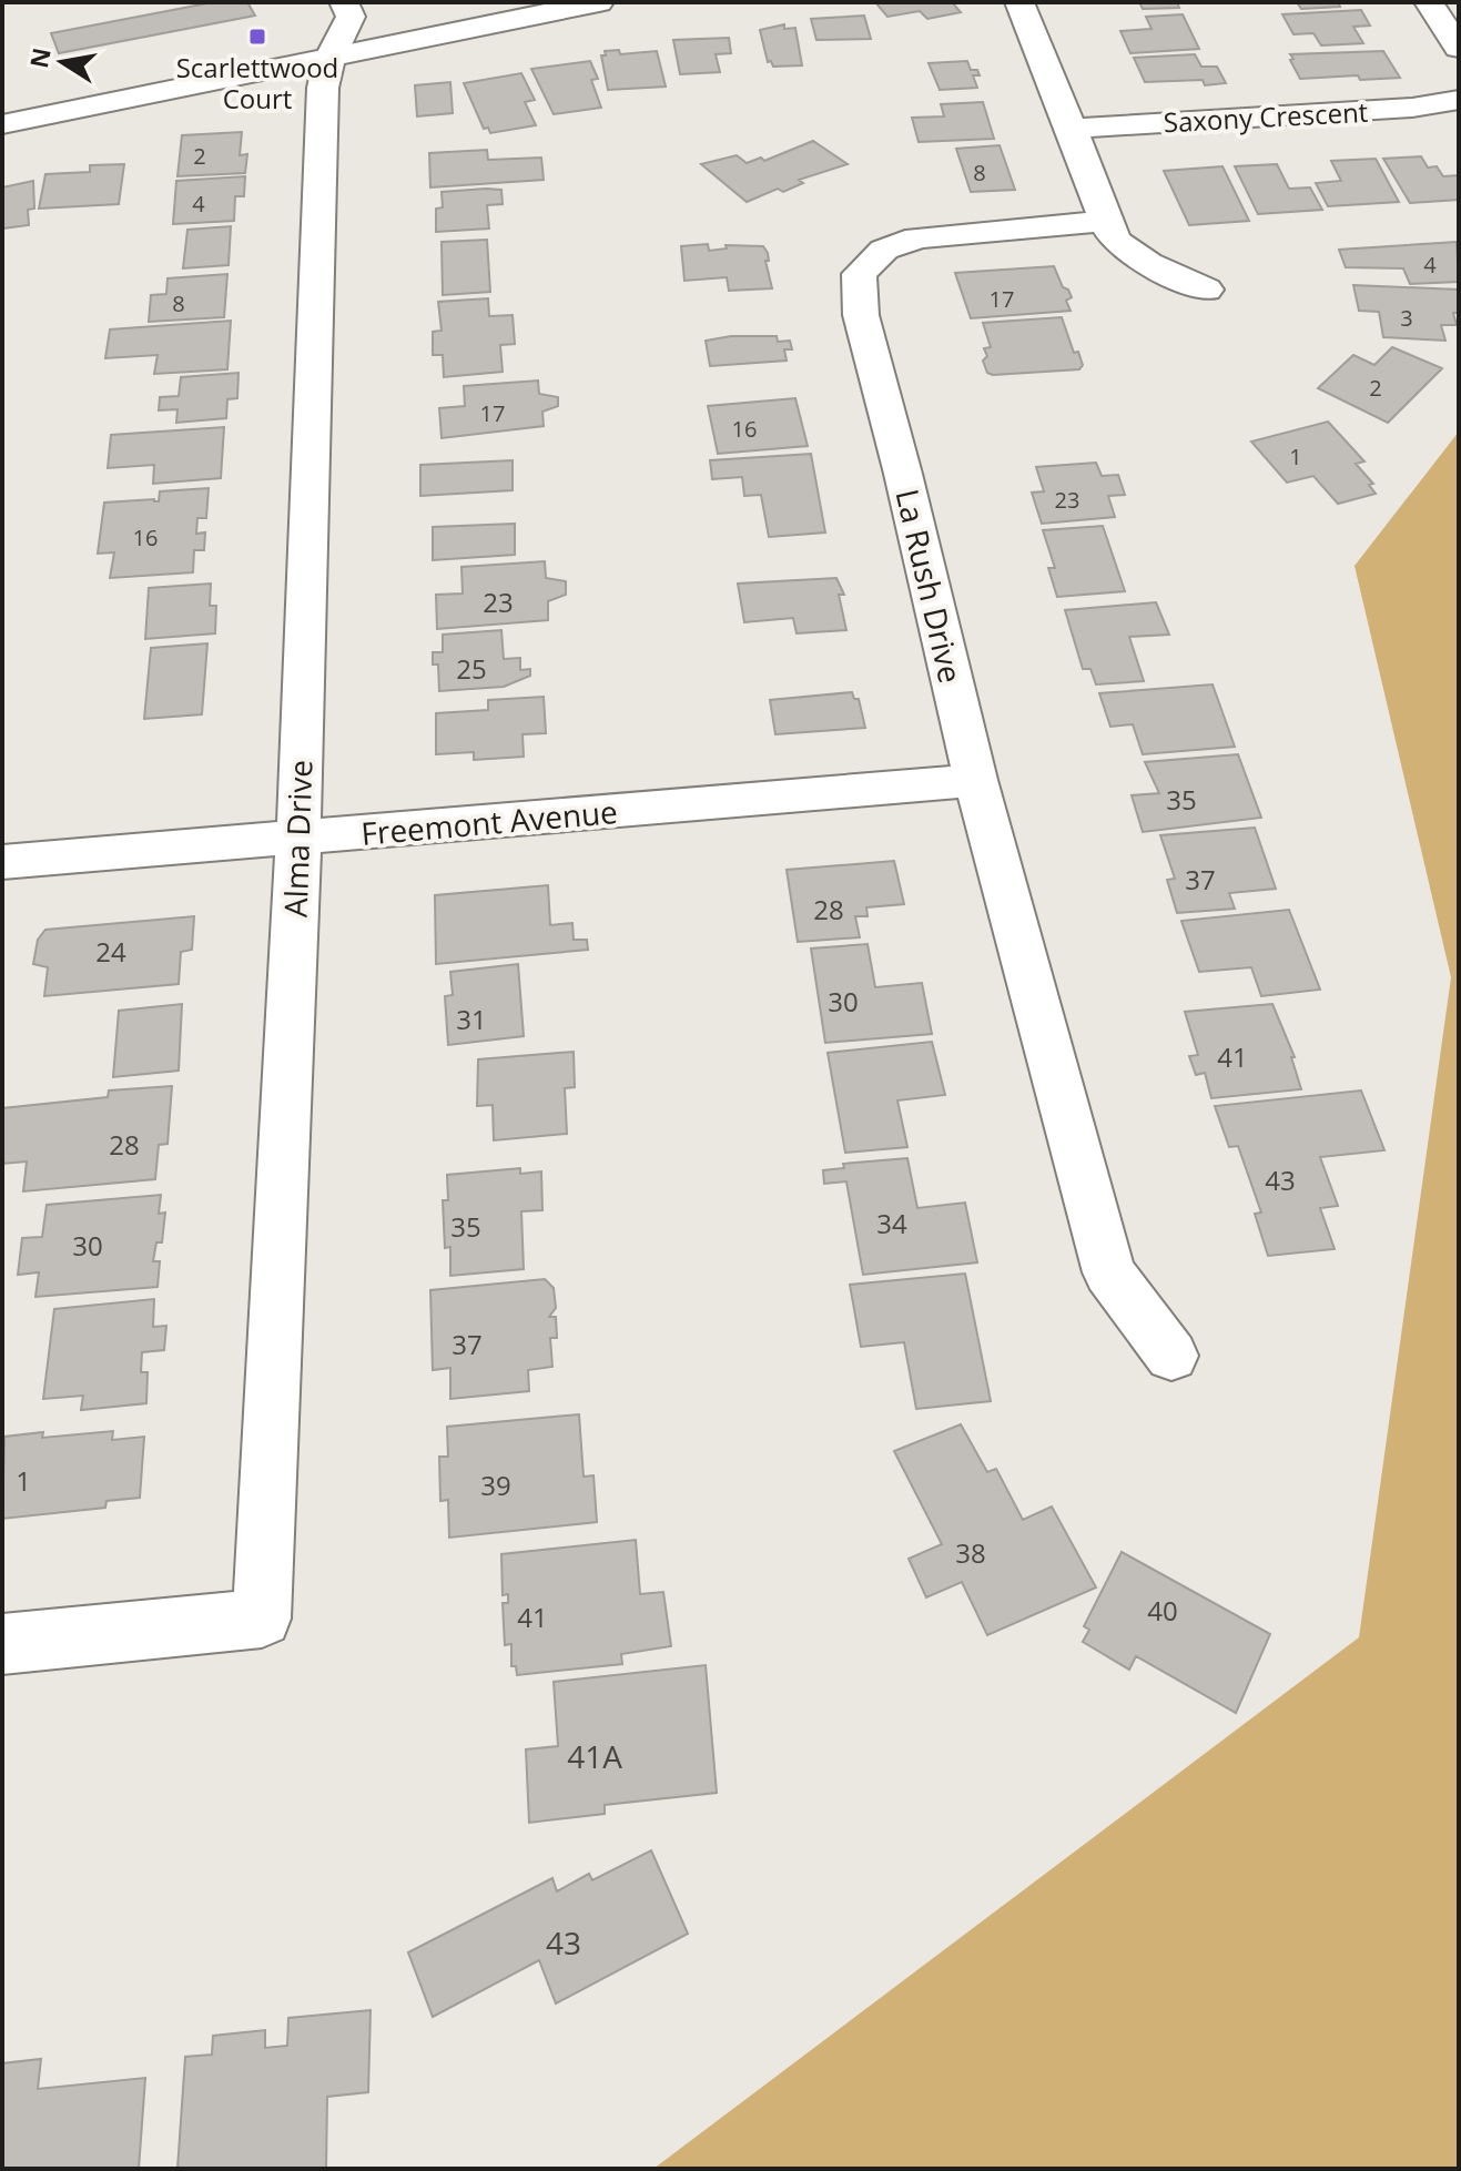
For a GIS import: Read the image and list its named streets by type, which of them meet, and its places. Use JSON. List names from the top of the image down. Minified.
{"streets":{"street":["Saxony Crescent","La Rush Drive","Freemont Avenue","Alma Drive"]},"crossings":[["La Rush Drive","Freemont Avenue"],["Freemont Avenue","Alma Drive"]],"places":{"transit":["Scarlettwood Court"]},"house_numbers":["2","8","4","4","17","8","3","2","17","16","1","23","16","23","25","35","37","28","24","30","31","41","28","43","34","35","30","37","1","39","38","40","41","41A","43"],"north":"left"}
